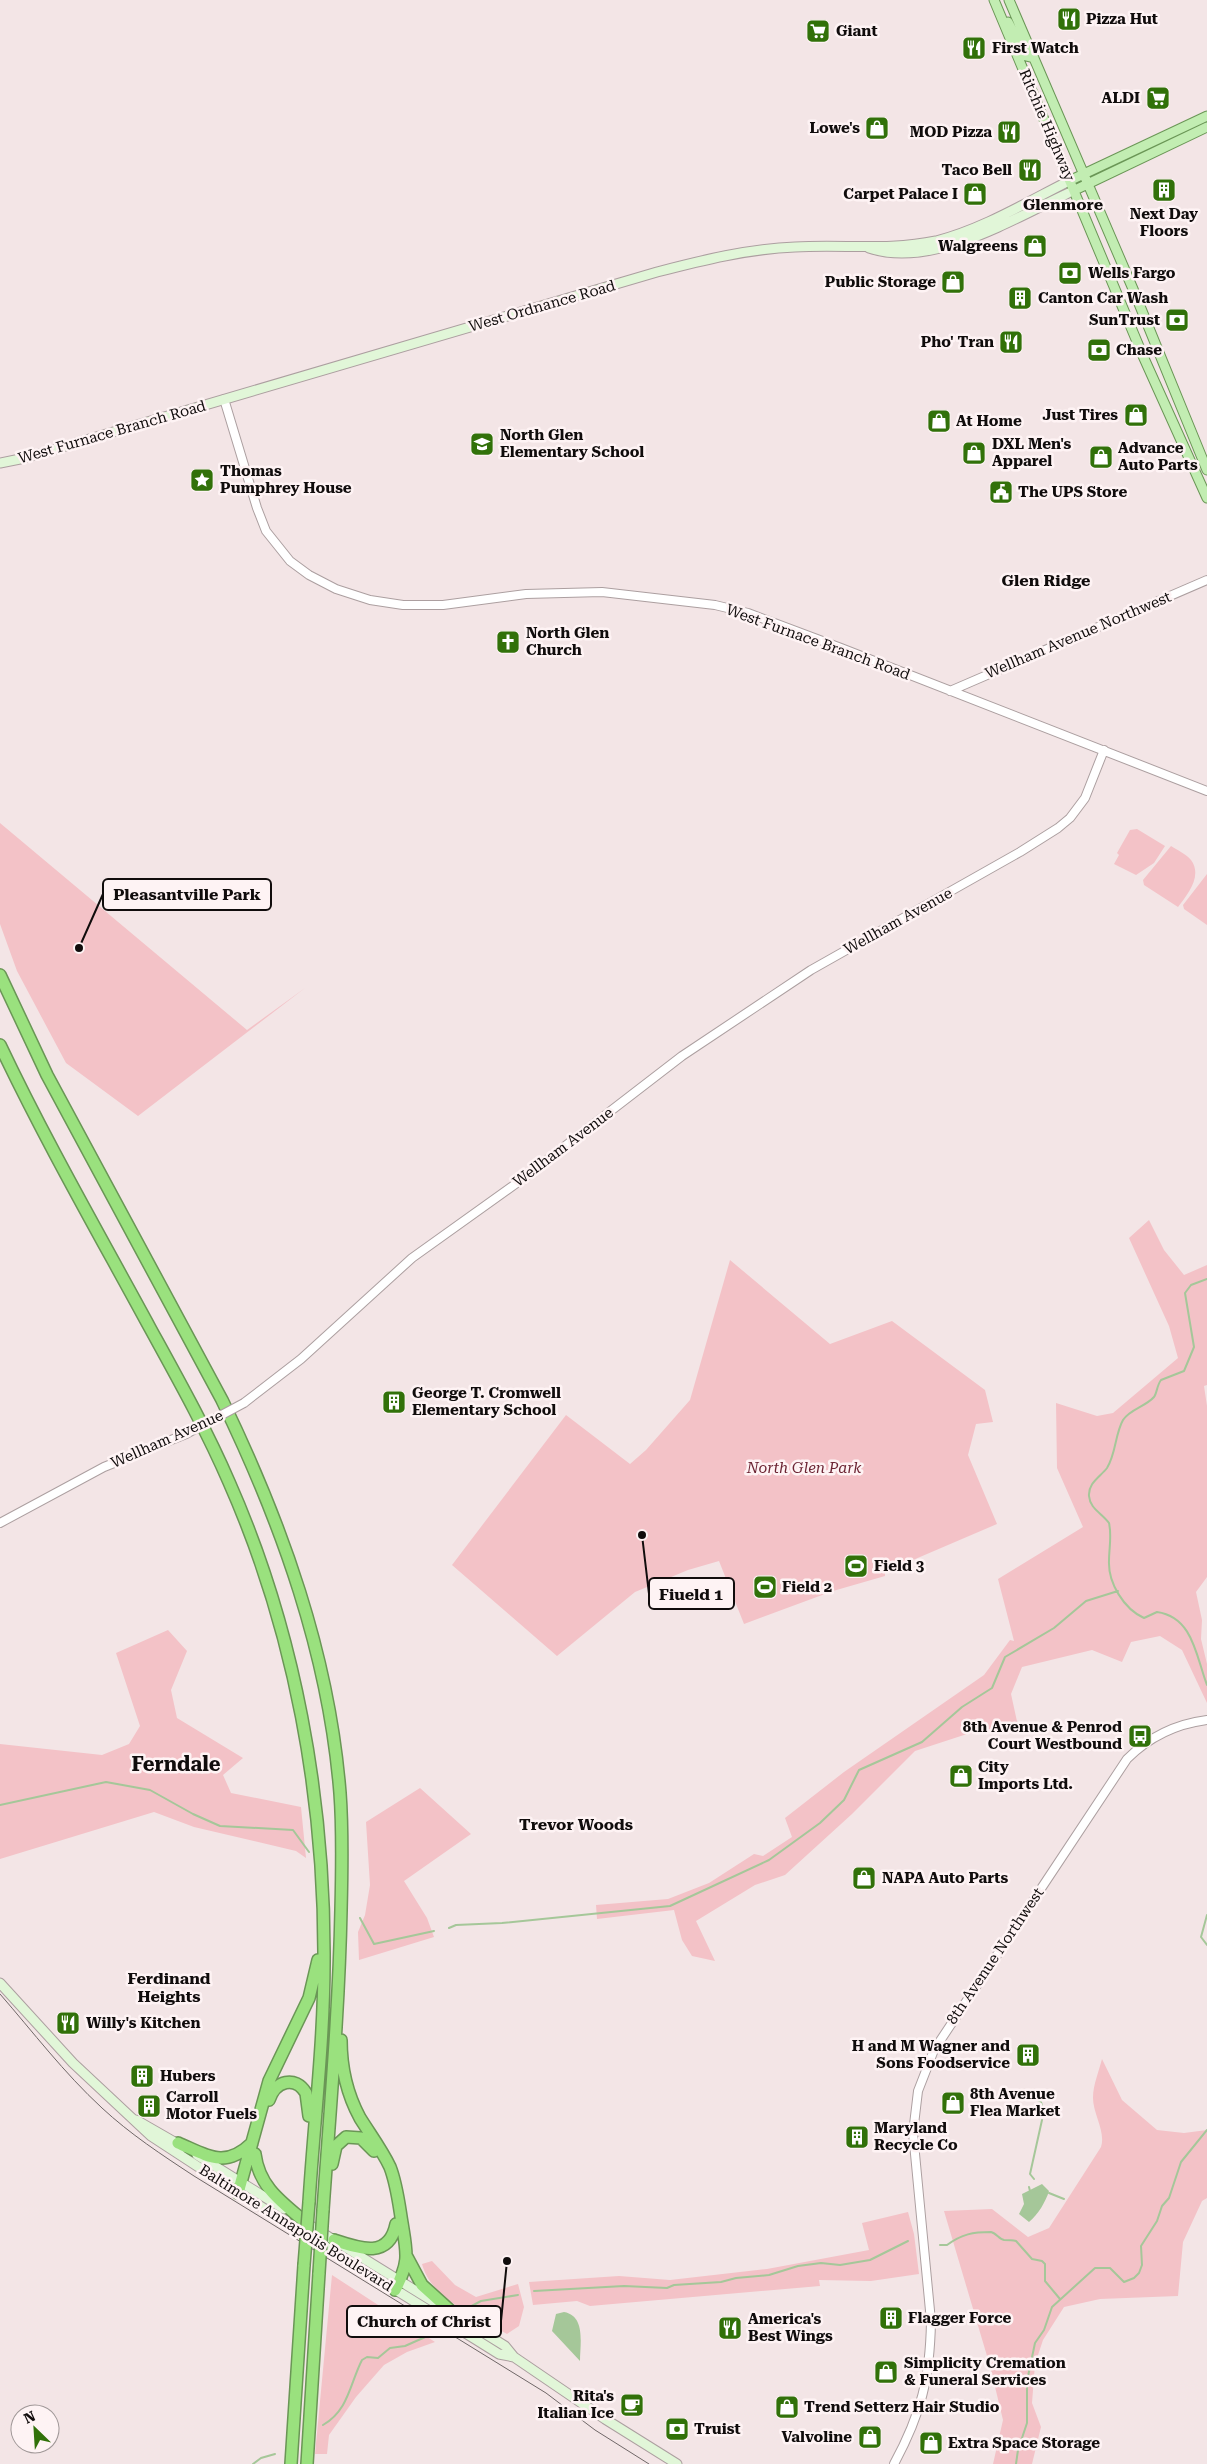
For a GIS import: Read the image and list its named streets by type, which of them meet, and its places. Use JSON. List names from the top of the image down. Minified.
{"streets":{"main road":["Ritchie Highway","West Ordnance Road","West Furnace Branch Road","Baltimore Annapolis Boulevard"],"street":["Wellham Avenue Northwest","Wellham Avenue","8th Avenue Northwest"]},"crossings":[["Ritchie Highway","West Ordnance Road"],["West Ordnance Road","West Furnace Branch Road"],["West Furnace Branch Road","Wellham Avenue Northwest"],["West Furnace Branch Road","Wellham Avenue"]],"districts":["Glenmore","Glen Ridge","Ferndale","Trevor Woods","Ferdinand Heights"],"parks":["North Glen Park"],"places":{"restaurant":["Pizza Hut","First Watch","MOD Pizza","Taco Bell","Pho' Tran","Willy's Kitchen","America's Best Wings"],"supermarket":["Giant","ALDI"],"shop":["Lowe's","Carpet Palace I","Walgreens","Public Storage","Just Tires","At Home","DXL Men's Apparel","Advance Auto Parts","City Imports Ltd.","NAPA Auto Parts","8th Avenue Flea Market","Simplicity Cremation & Funeral Services","Trend Setterz Hair Studio","Valvoline","Extra Space Storage"],"building":["Next Day Floors","Canton Car Wash","George T. Cromwell Elementary School","H and M Wagner and Sons Foodservice","Hubers","Carroll Motor Fuels","Maryland Recycle Co","Flagger Force"],"bank":["Wells Fargo","SunTrust","Chase","Truist"],"school or university":["North Glen Elementary School"],"place":["Thomas Pumphrey House"],"public building":["The UPS Store"],"church":["North Glen Church"],"other":["Pleasantville Park","Fiueld 1","Church of Christ"],"sports":["Field 3","Field 2"],"bus stop":["8th Avenue & Penrod Court Westbound"],"cafe":["Rita's Italian Ice"]},"north":"top left"}
